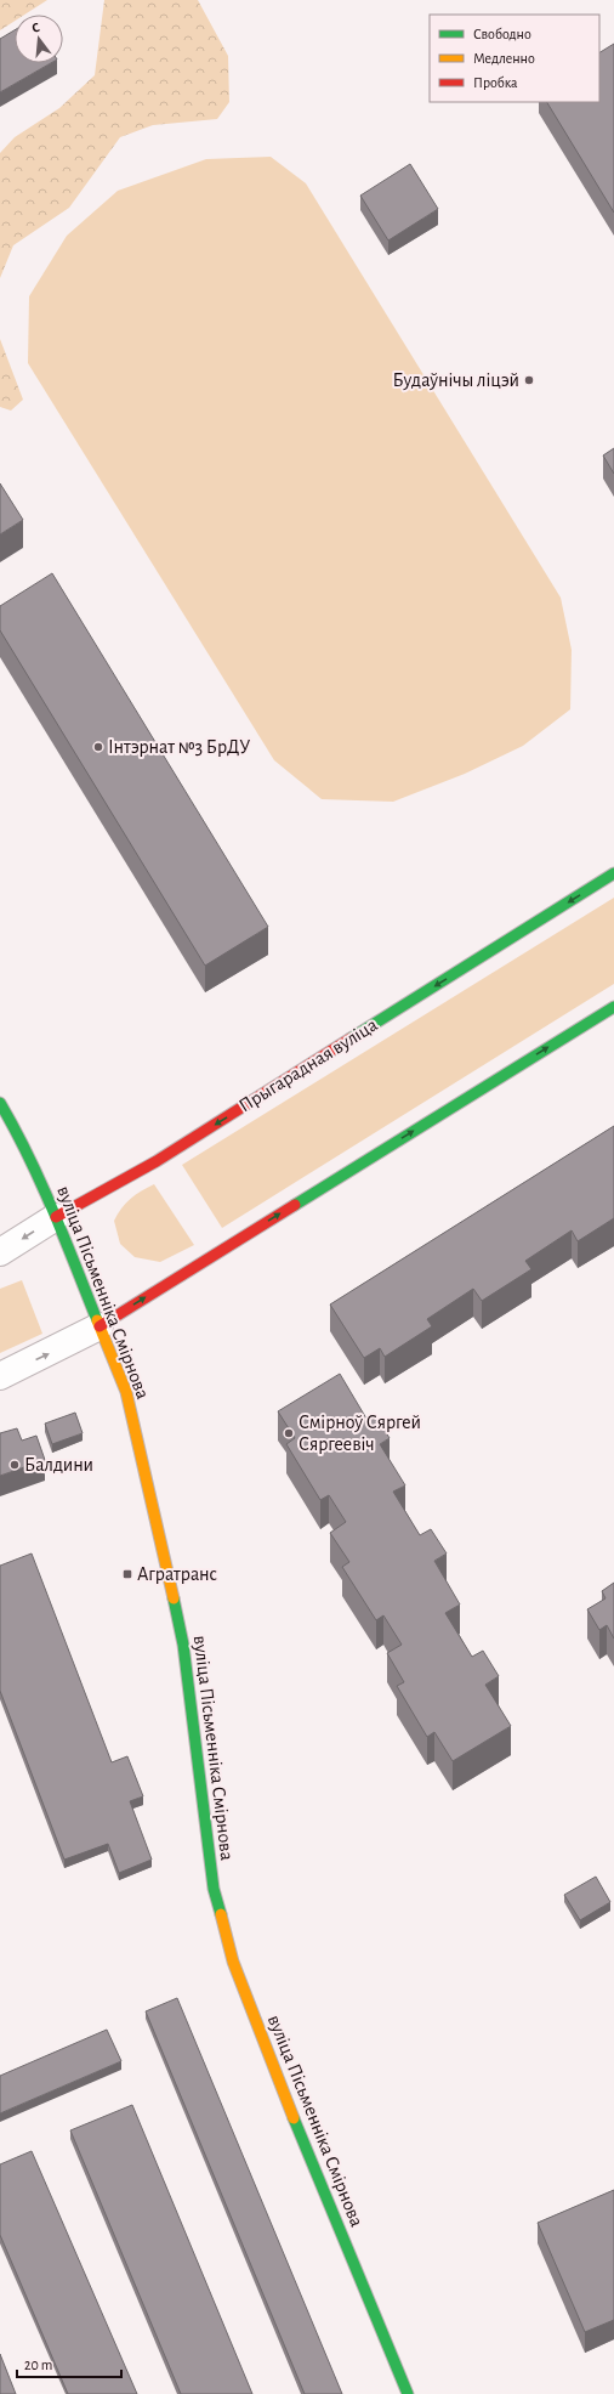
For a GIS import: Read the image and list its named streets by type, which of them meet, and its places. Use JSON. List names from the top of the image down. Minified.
{"streets":{"main road":["Прыгарадная вуліца","вуліца Пісьменніка Смірнова"]},"crossings":[["Прыгарадная вуліца","вуліца Пісьменніка Смірнова"]],"one_way":["Прыгарадная вуліца"],"places":{"other":["Будаўнічы ліцэй","Інтэрнат №3 БрДУ","Смірноў Сяргей Сяргеевіч","Балдини"],"transit":["Агратранс"]},"legend":["Свободно","Медленно","Пробка"],"scale_bar":"20 m","north":"top"}
